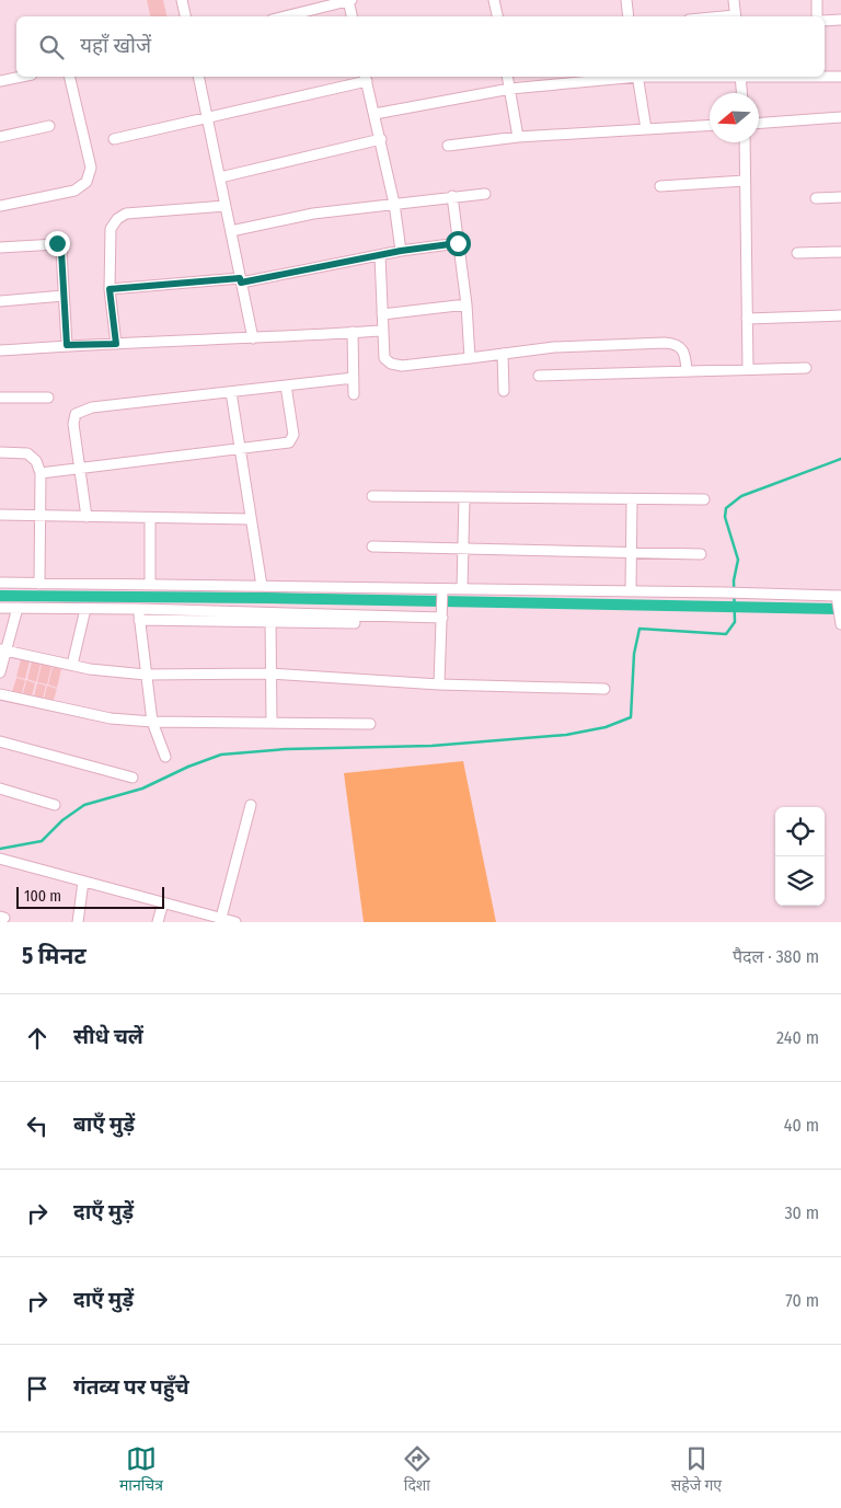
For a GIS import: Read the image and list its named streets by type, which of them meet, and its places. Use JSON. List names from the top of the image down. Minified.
{"scale_bar":"100 m","north":"left","page":{"search":"यहाँ खोजें","scale":"100 m","heading":["5 मिनट","पैदल · 380 m"],"list":[["सीधे चलें","240 m"],["बाएँ मुड़ें","40 m"],["दाएँ मुड़ें","30 m"],["दाएँ मुड़ें","70 m"],"गंतव्य पर पहुँचे"],"nav":["मानचित्र","दिशा","सहेजे गए"]}}
